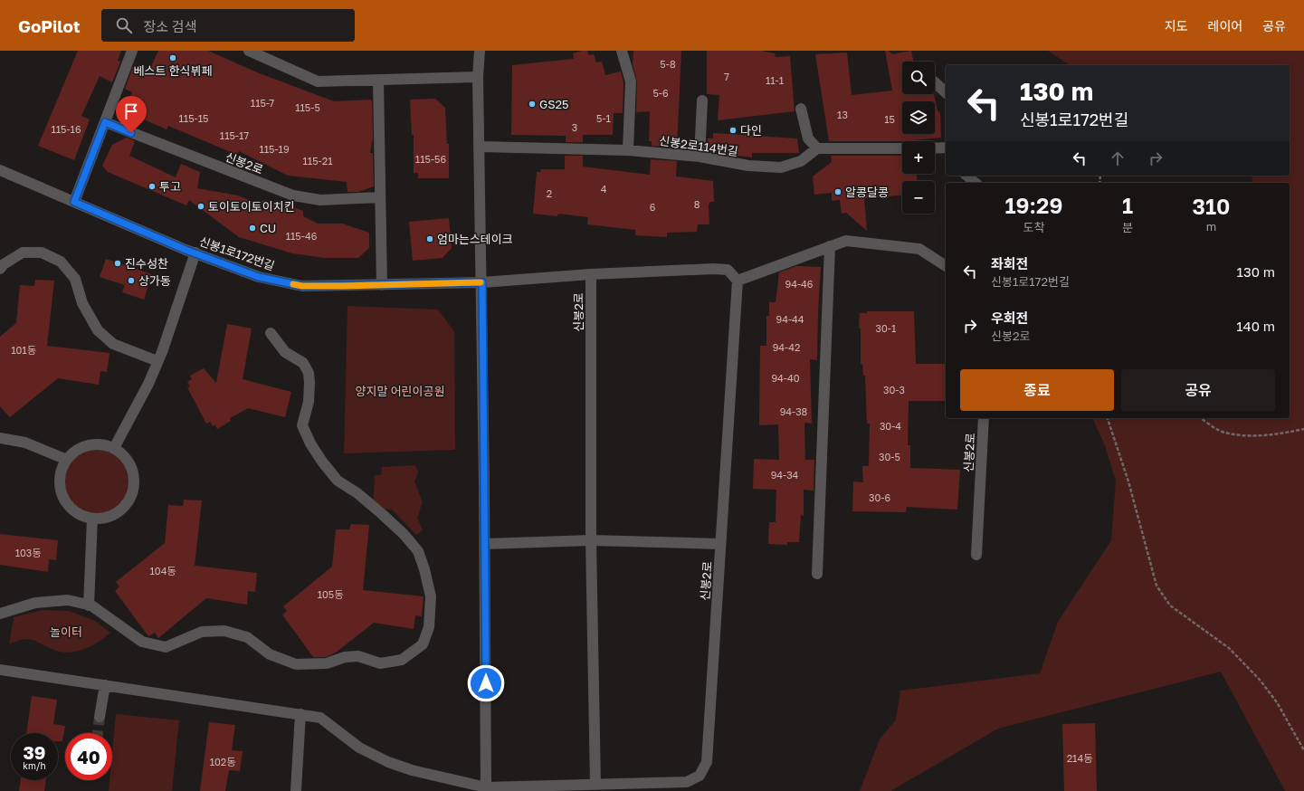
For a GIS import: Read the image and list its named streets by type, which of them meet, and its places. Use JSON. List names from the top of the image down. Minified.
{"streets":{"street":["신봉2로114번길","신봉2로","신봉1로172번길"]},"crossings":[["신봉2로","신봉1로172번길"]],"parks":["양지말 어린이공원","놀이터"],"places":["베스트 한식뷔페","GS25","다인","투고","알콩달콩","토이토이토이치킨","CU","엄마는스테이크","진수성찬","상가동"],"house_numbers":["5-8","7","11-1","5-6","115-7","115-5","13","115-15","5-1","15","3","115-16","115-17","115-19","115-56","115-21","4","2","8","6","115-46","94-46","94-44","30-1","94-42","101동","94-40","30-3","94-38","30-4","30-5","94-34","30-6","103동","104동","105동","214동","102동"],"page":{"header":"GoPilot","search":"장소 검색","nav":["지도","레이어","공유"],"map_buttons":["+","−"],"turn":["130 m","신봉1로172번길"],"eta":["19:29","도착","1","분","310","m"],"list":[{"name":"좌회전","note":"신봉1로172번길","value":"130 m"},{"name":"우회전","note":"신봉2로","value":"140 m"}],"buttons":["종료","공유"],"speed":"39 km/h","limit":"40"}}
